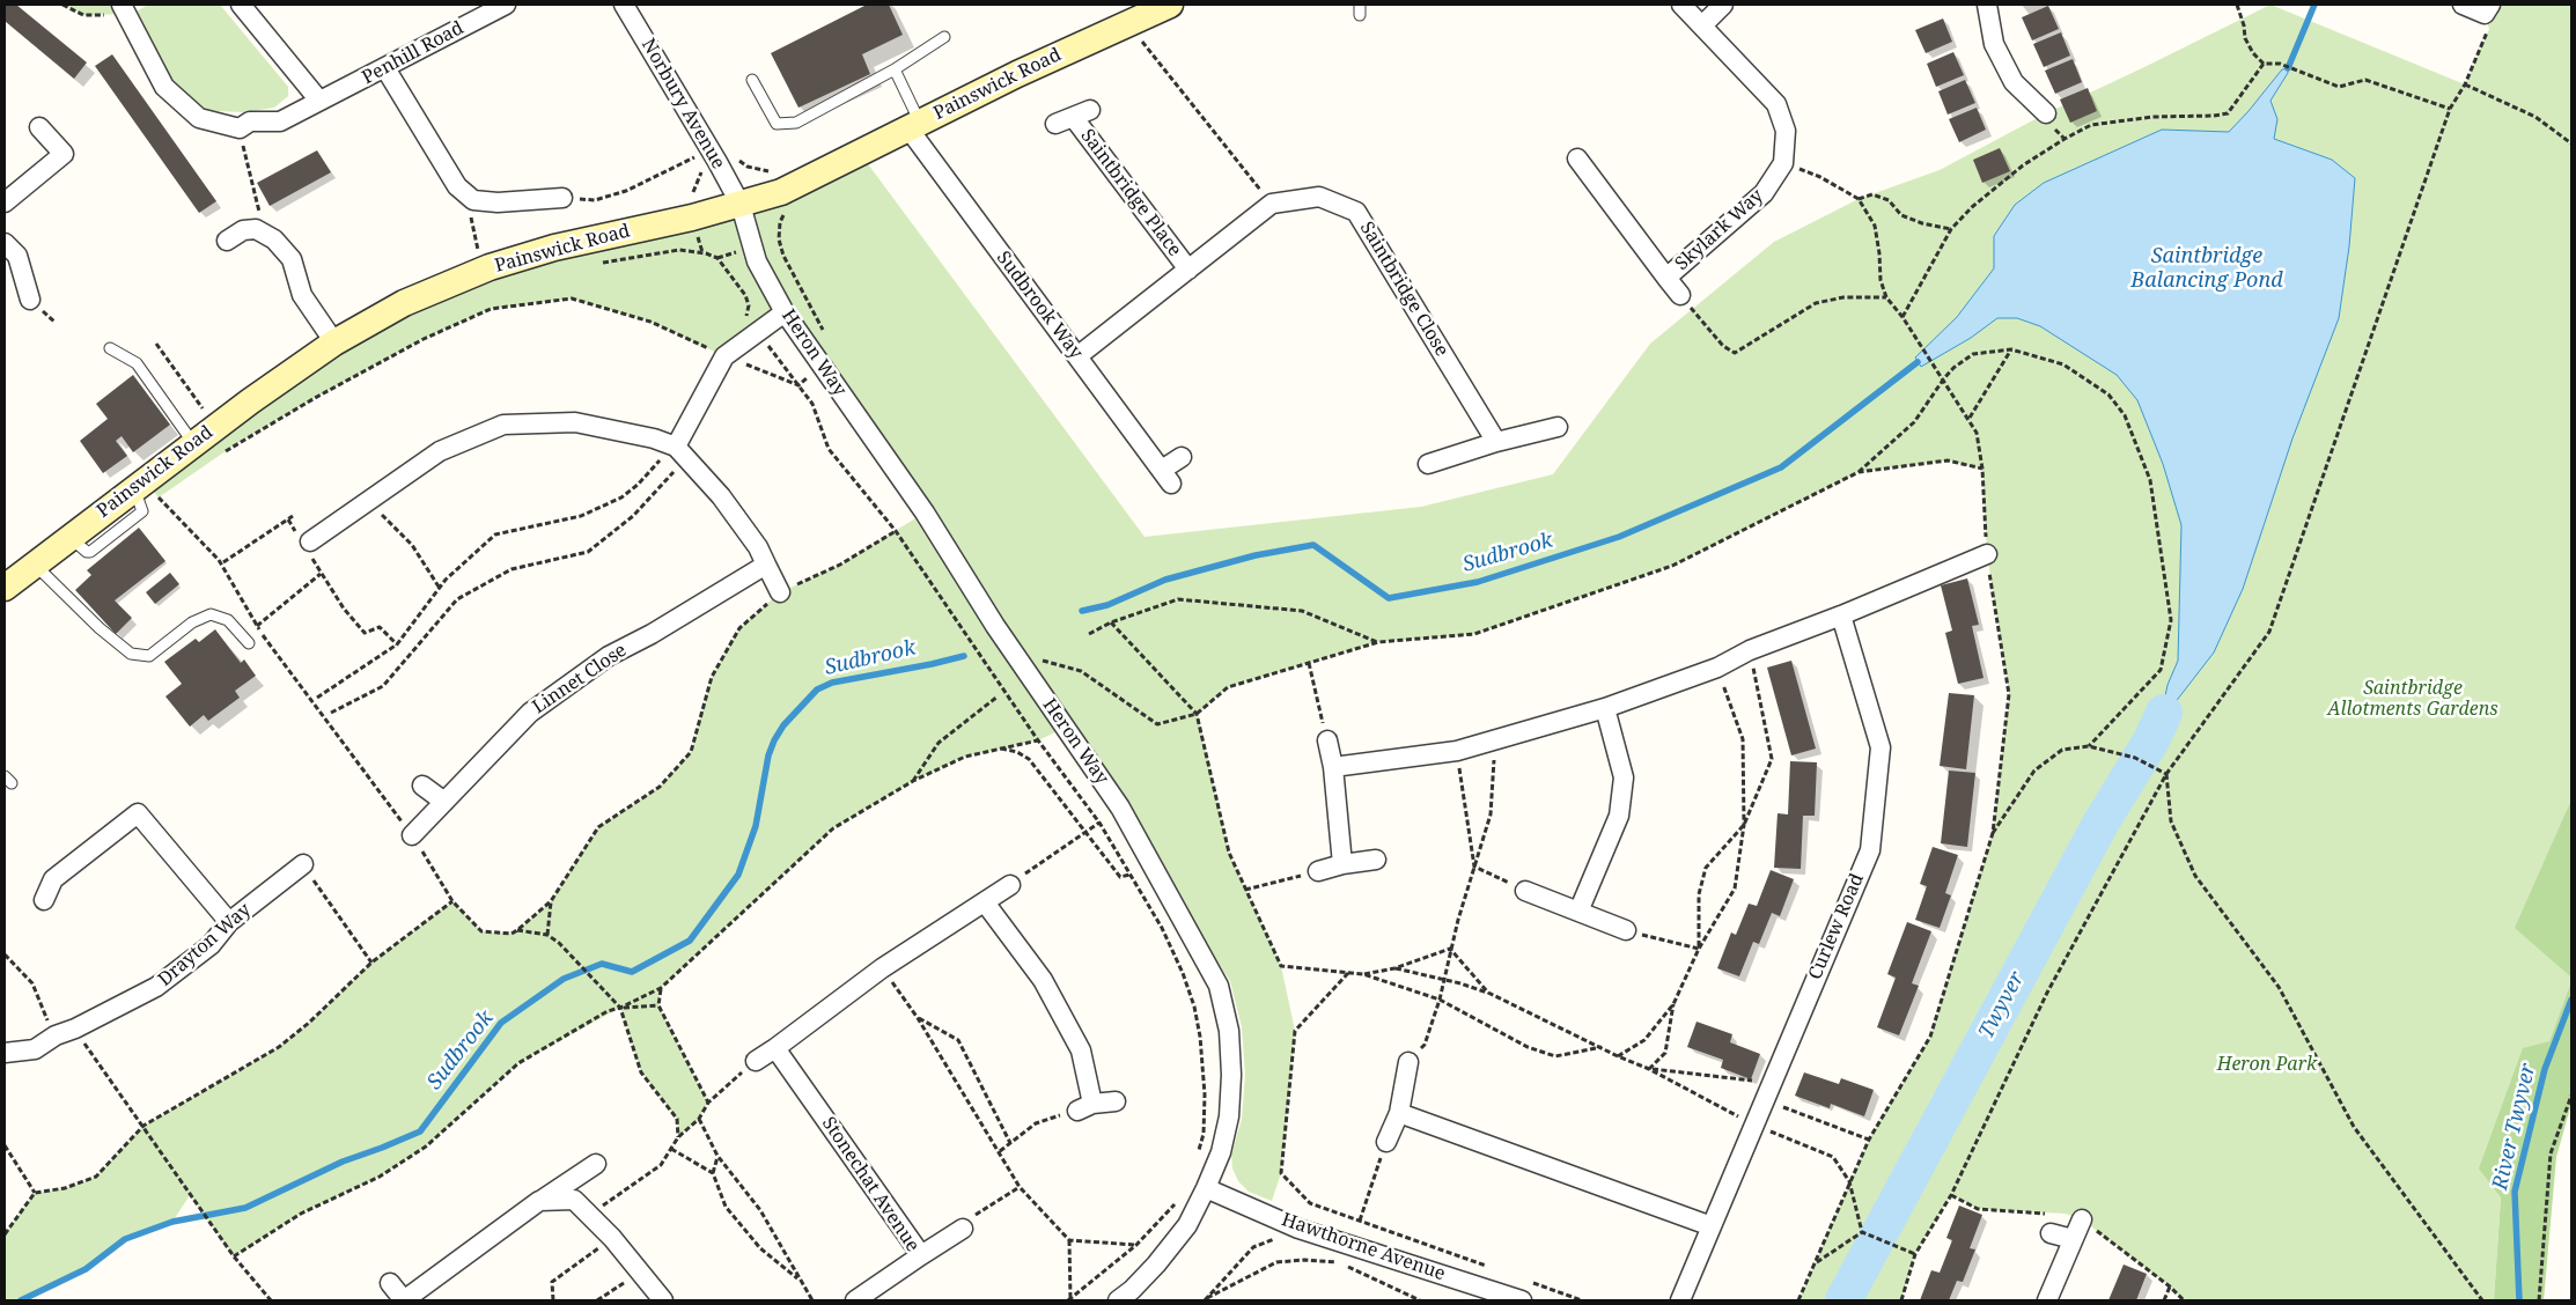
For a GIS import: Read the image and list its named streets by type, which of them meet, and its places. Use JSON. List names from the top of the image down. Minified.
{"streets":{"main road":["Painswick Road"],"street":["Penhill Road","Norbury Avenue","Saintbridge Place","Skylark Way","Saintbridge Close","Sudbrook Way","Heron Way","Linnet Close","Curlew Road","Drayton Way","Stonechat Avenue","Hawthorne Avenue"]},"crossings":[["Painswick Road","Norbury Avenue"],["Painswick Road","Sudbrook Way"],["Painswick Road","Heron Way"],["Norbury Avenue","Heron Way"],["Heron Way","Hawthorne Avenue"]],"water":["Saintbridge Balancing Pond","Sudbrook","Twyver","River Twyver"],"parks":["Saintbridge Allotments Gardens","Heron Park"]}
